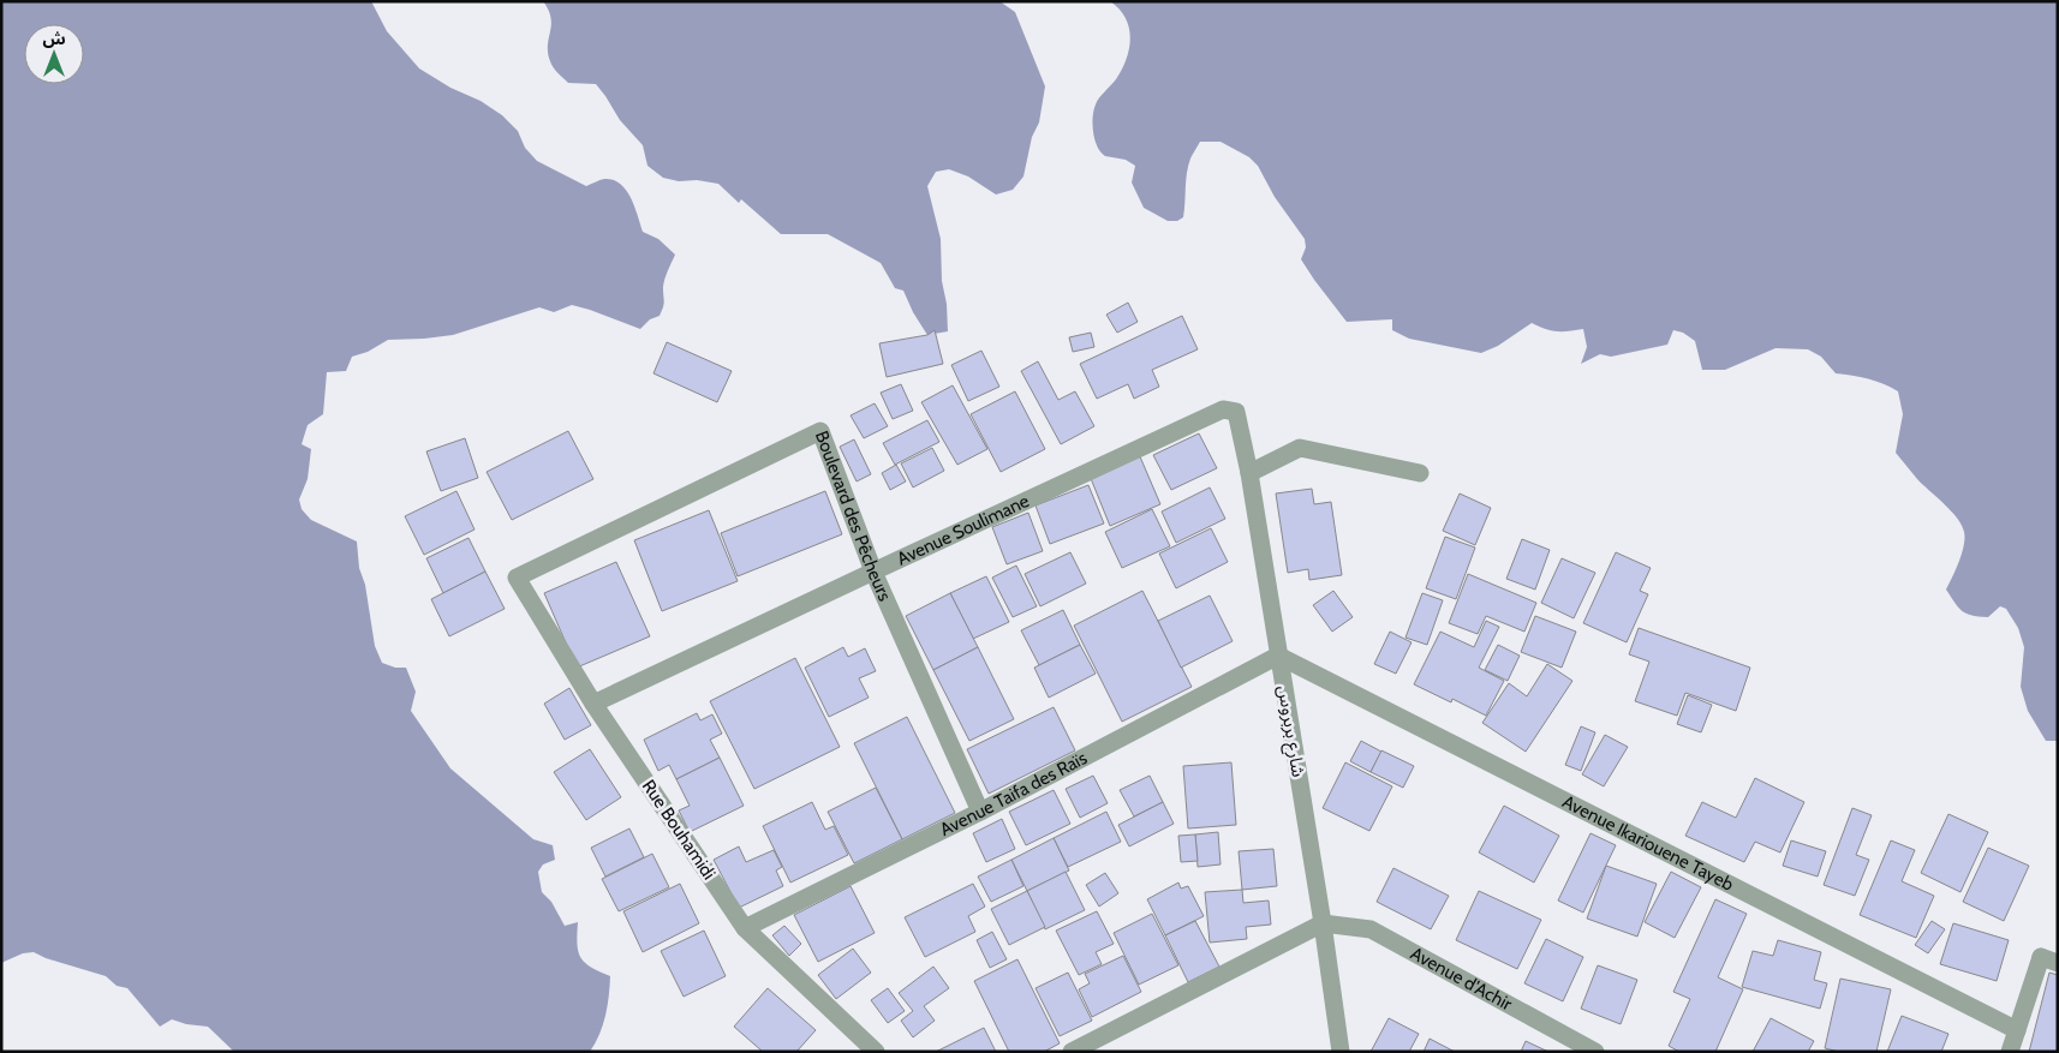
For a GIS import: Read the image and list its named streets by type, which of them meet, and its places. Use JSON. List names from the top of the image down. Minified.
{"streets":{"street":["Boulevard des Pêcheurs","Avenue Soulimane","شارع بربروس","Avenue Taifa des Raïs","Rue Bouhamidi","Avenue Ikariouene Tayeb","Avenue d'Achir"]},"crossings":[["Boulevard des Pêcheurs","Avenue Soulimane"],["Boulevard des Pêcheurs","Avenue Taifa des Raïs"],["Boulevard des Pêcheurs","Rue Bouhamidi"],["Avenue Soulimane","شارع بربروس"],["Avenue Soulimane","Rue Bouhamidi"],["شارع بربروس","Avenue Taifa des Raïs"],["شارع بربروس","Avenue Ikariouene Tayeb"],["شارع بربروس","Avenue d'Achir"],["Avenue Taifa des Raïs","Rue Bouhamidi"],["Avenue Taifa des Raïs","Avenue Ikariouene Tayeb"]],"north":"top"}
